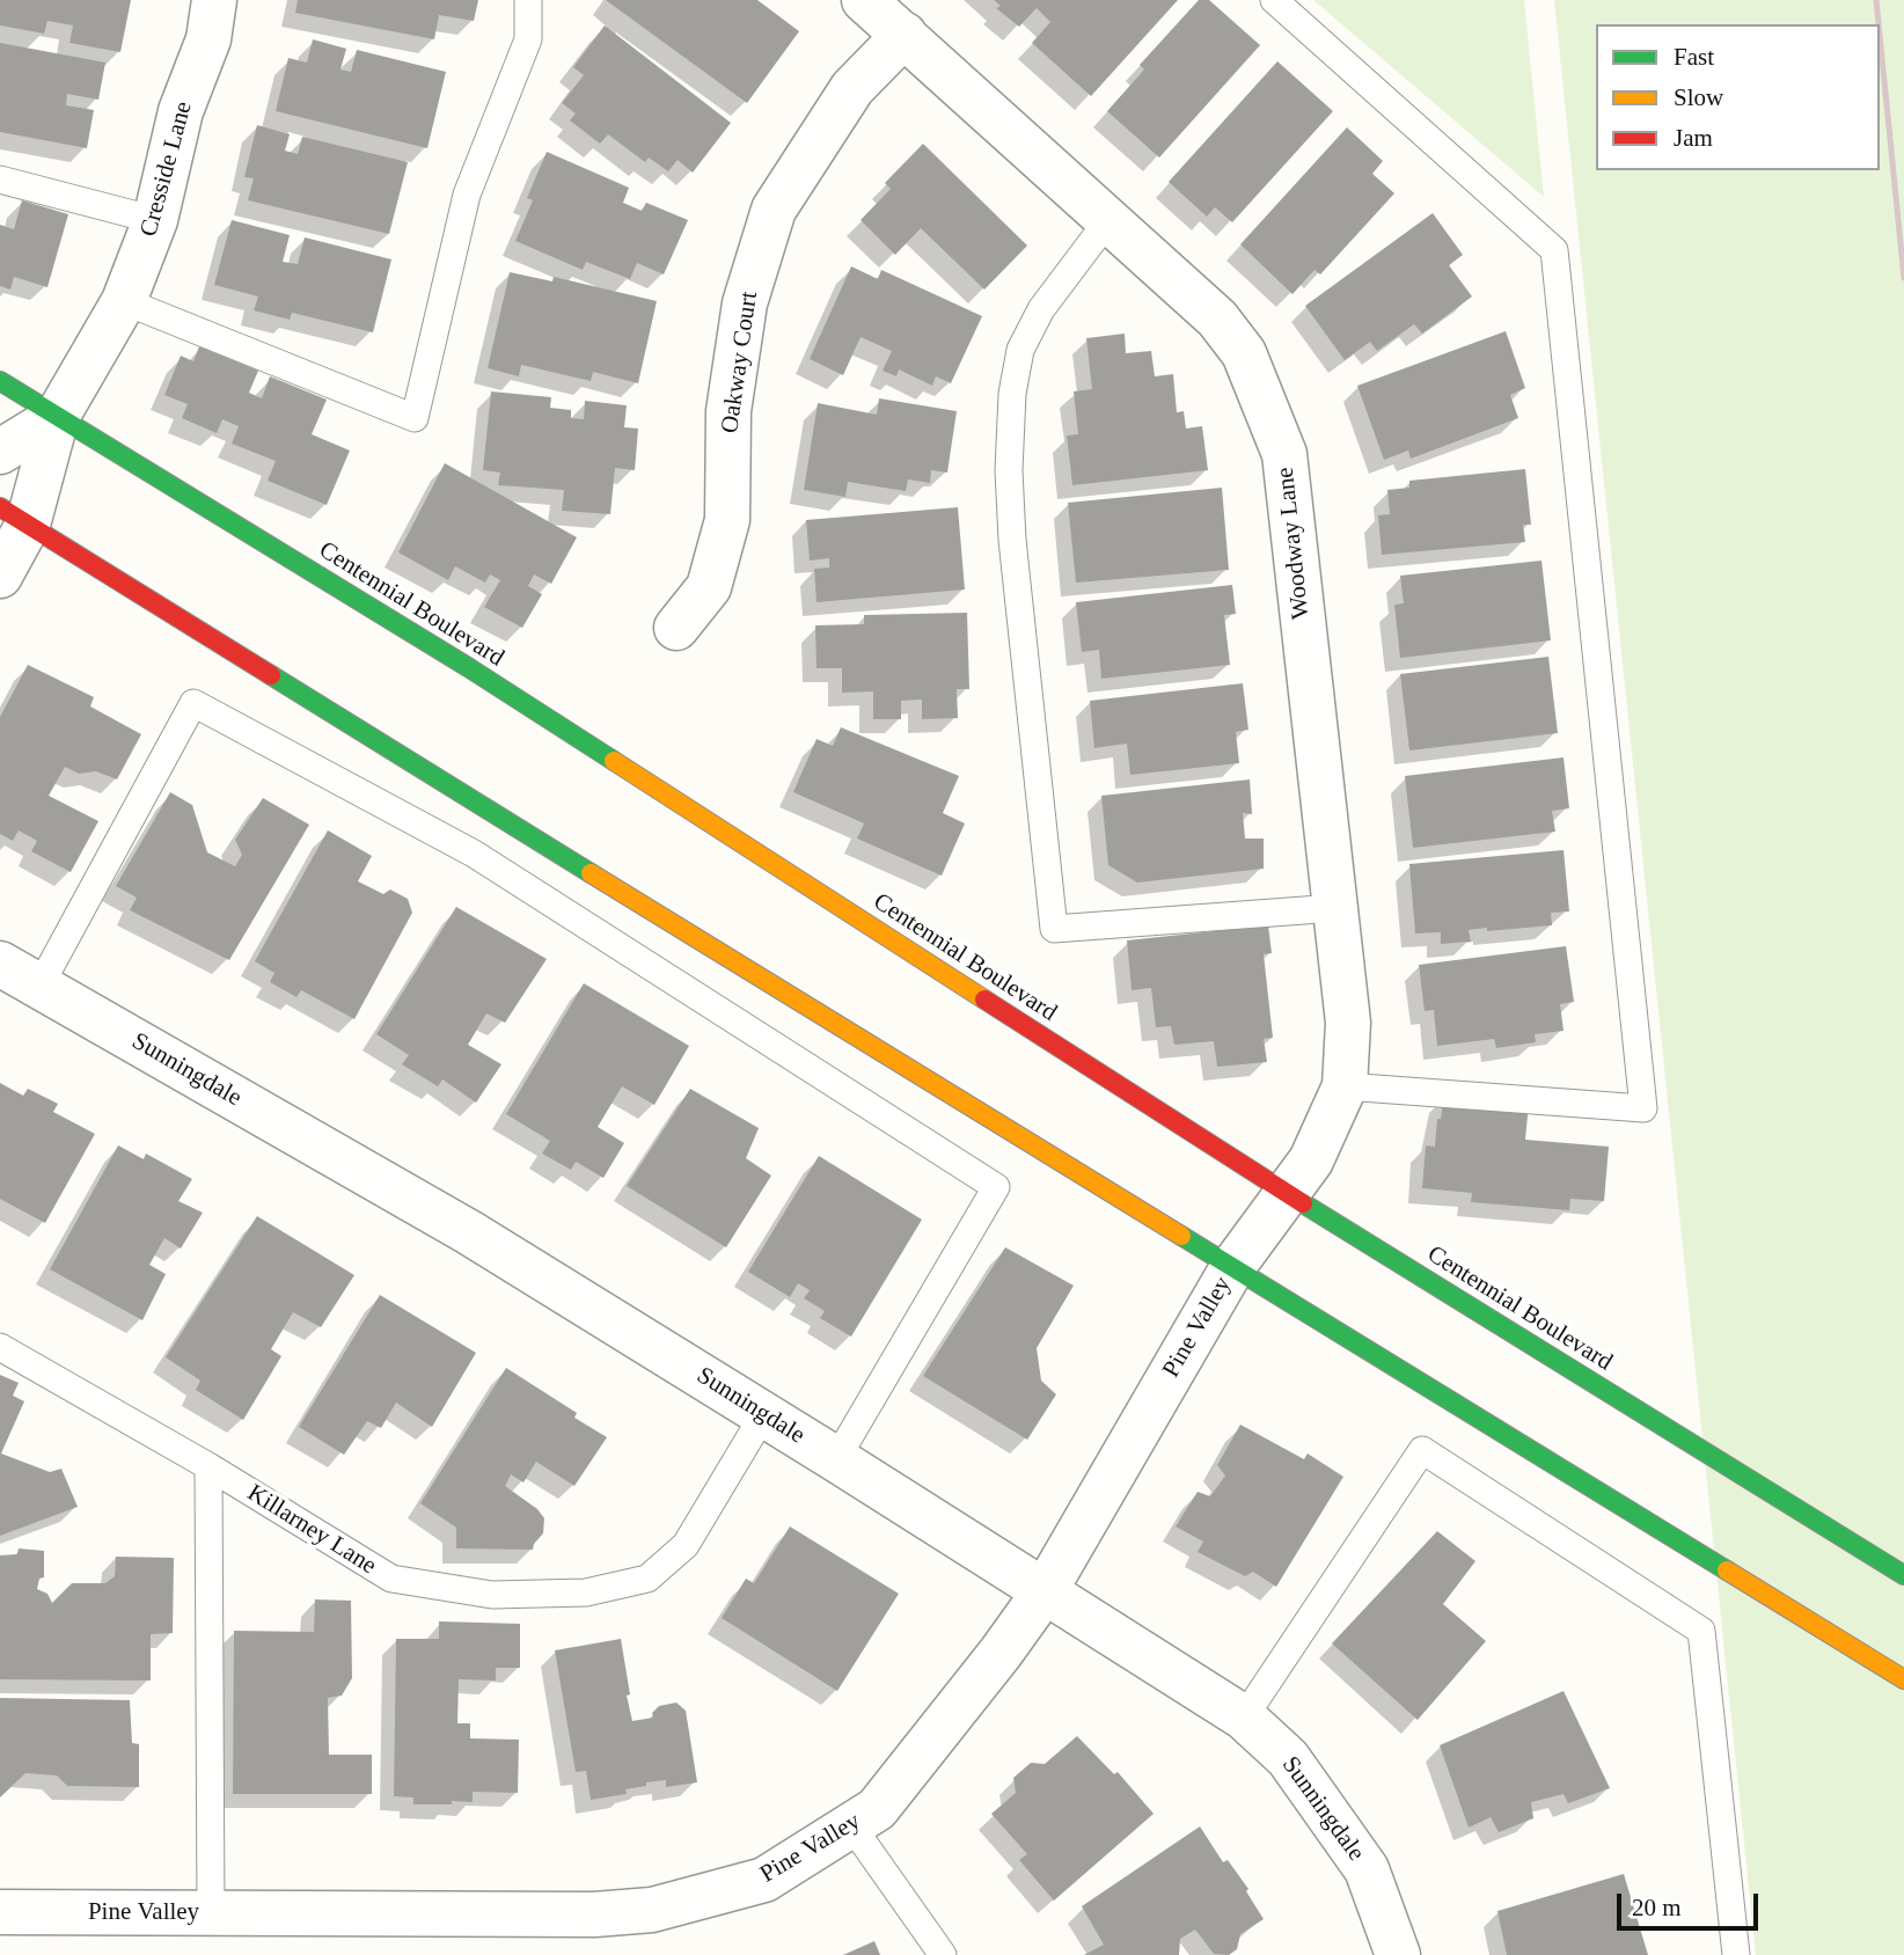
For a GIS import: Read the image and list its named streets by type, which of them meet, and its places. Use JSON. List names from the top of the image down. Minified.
{"streets":{"main road":["Centennial Boulevard"],"street":["Cresside Lane","Oakway Court","Woodway Lane","Sunningdale","Pine Valley"],"lane":["Killarney Lane"]},"crossings":[["Cresside Lane","Centennial Boulevard"],["Oakway Court","Woodway Lane"],["Woodway Lane","Centennial Boulevard"],["Woodway Lane","Pine Valley"],["Centennial Boulevard","Pine Valley"],["Sunningdale","Pine Valley"],["Sunningdale","Killarney Lane"]],"legend":["Fast","Slow","Jam"],"scale_bar":"20 m"}
